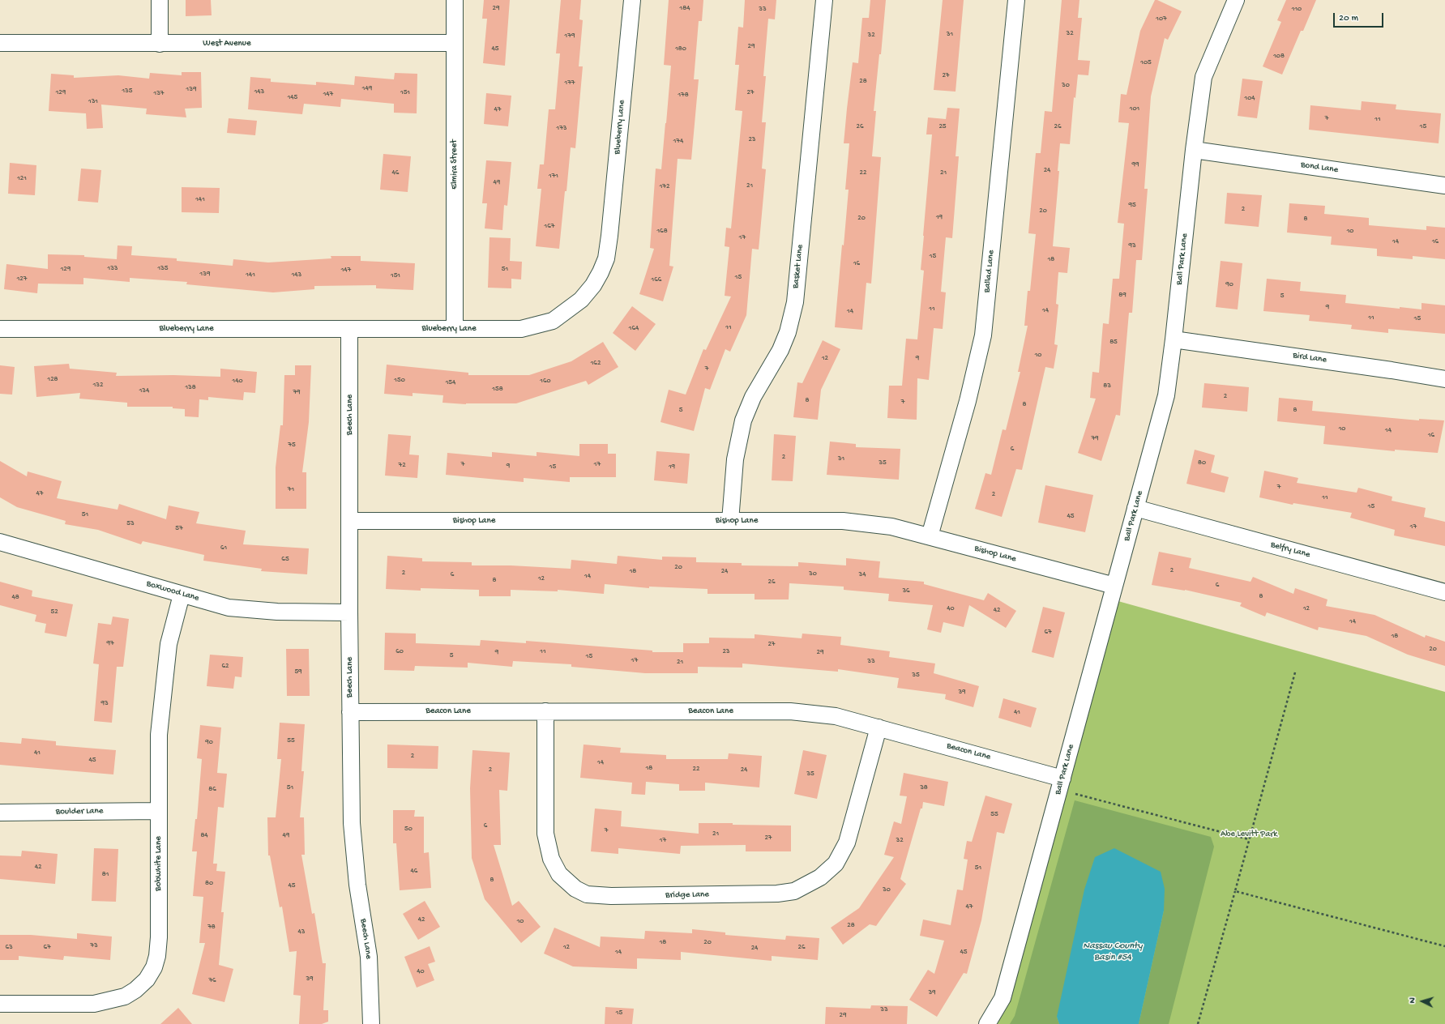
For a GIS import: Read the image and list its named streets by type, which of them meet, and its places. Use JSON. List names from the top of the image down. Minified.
{"streets":{"street":["West Avenue","Blueberry Lane","Elmira Street","Bond Lane","Ball Park Lane","Basket Lane","Ballad Lane","Bird Lane","Beech Lane","Bishop Lane","Belfry Lane","Boxwood Lane","Beacon Lane","Boulder Lane","Bobwhite Lane","Bridge Lane"]},"crossings":[["West Avenue","Elmira Street"],["Blueberry Lane","Elmira Street"],["Blueberry Lane","Beech Lane"],["Bond Lane","Ball Park Lane"],["Ball Park Lane","Bird Lane"],["Ball Park Lane","Bishop Lane"],["Ball Park Lane","Belfry Lane"],["Ball Park Lane","Beacon Lane"],["Basket Lane","Bishop Lane"],["Ballad Lane","Bishop Lane"],["Beech Lane","Bishop Lane"],["Beech Lane","Boxwood Lane"],["Beech Lane","Beacon Lane"],["Boxwood Lane","Bobwhite Lane"],["Beacon Lane","Bridge Lane"],["Boulder Lane","Bobwhite Lane"]],"water":["Nassau County Basin #54"],"parks":["Abe Levitt Park"],"house_numbers":["29","184","33","110","107","32","31","32","179","29","45","180","108","105","27","28","177","30","149","139","135","143","129","151","27","137","147","178","145","104","131","101","47","7","11","26","25","26","15","173","23","174","99","24","46","22","21","171","121","49","21","172","141","95","2","20","19","20","8","167","168","10","17","14","16","93","15","18","16","133","135","129","51","147","139","141","143","151","15","127","166","90","89","5","9","11","14","14","11","15","11","164","85","10","12","9","162","7","128","150","140","160","154","132","83","138","158","134","79","2","8","7","8","5","8","10","14","16","79","75","6","2","31","35","80","7","17","72","9","15","19","7","71","47","2","11","15","51","45","53","17","57","61","65","20","2","18","24","2","30","6","34","14","12","8","26","6","36","8","48","40","12","42","52","14","67","18","97","27","20","60","11","23","9","29","5","15","17","33","21","62","59","35","39","93","41","55","90","41","2","45","14","18","22","2","24","35","51","38","86","55","6","50","7","21","84","49","27","17","32","42","51","46","81","8","80","45","30","47","42","10","28","78","43","18","20","73","63","67","12","26","24","14","45","40","39","76","39","33","15","29"],"scale_bar":"20 m","north":"left"}
